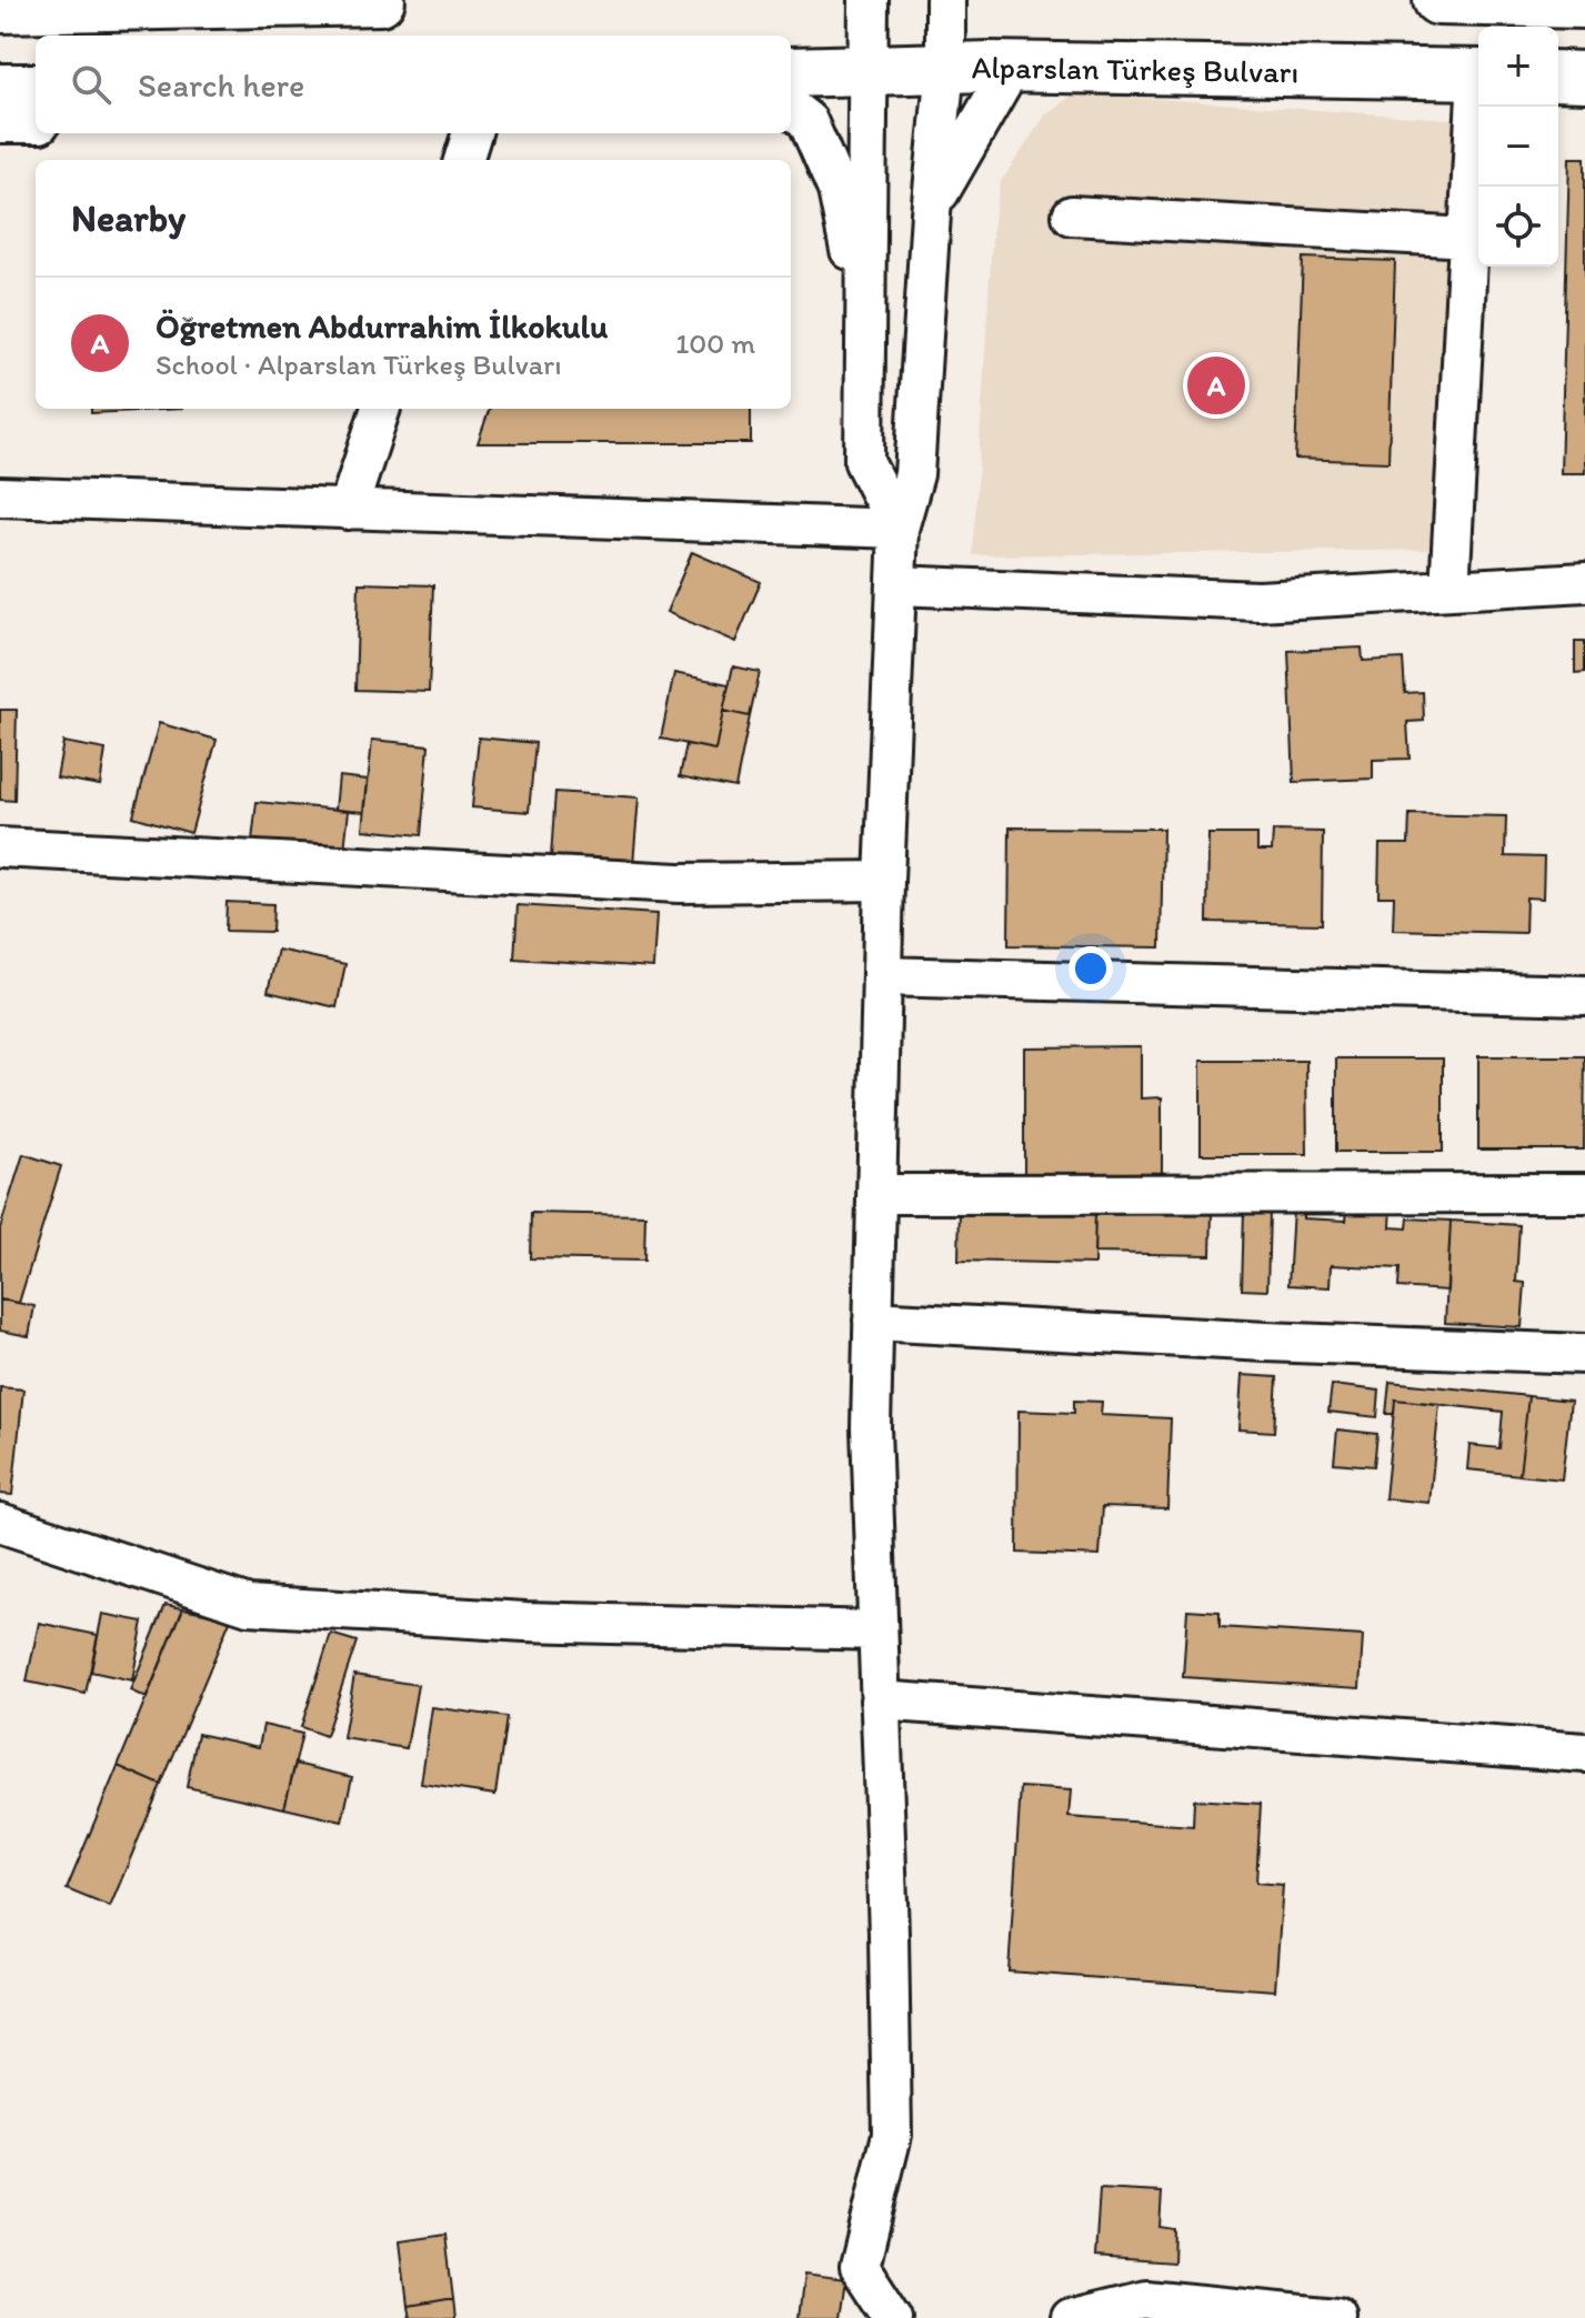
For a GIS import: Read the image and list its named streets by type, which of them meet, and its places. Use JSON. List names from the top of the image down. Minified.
{"streets":{"main road":["Alparslan Türkeş Bulvarı"]},"page":{"map_buttons":["+","−"],"search":"Search here","heading":"Nearby","list":[{"mark":"A","name":"Öğretmen Abdurrahim İlkokulu","note":"School · Alparslan Türkeş Bulvarı","value":"100 m"}],"pins":"A"}}
